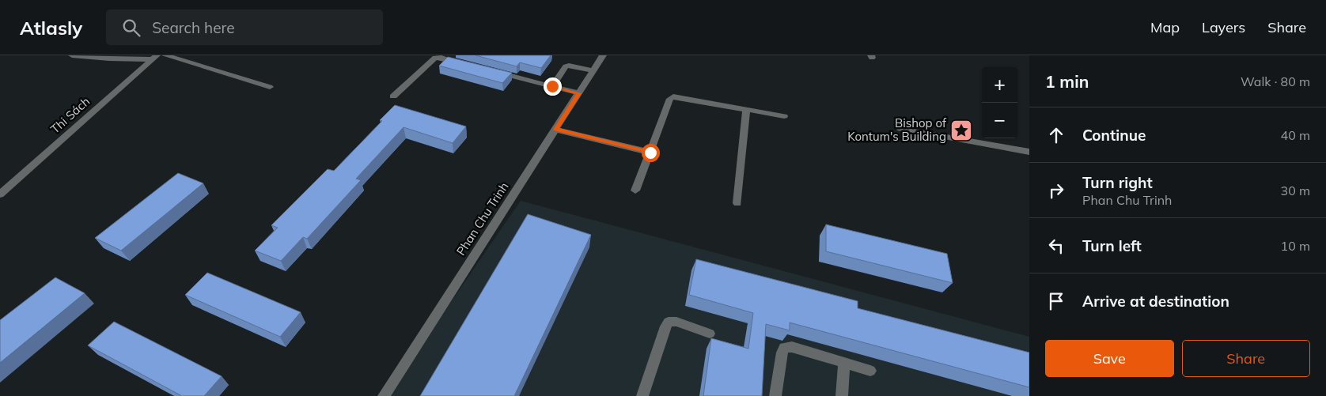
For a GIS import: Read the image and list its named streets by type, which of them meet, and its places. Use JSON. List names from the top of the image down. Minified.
{"streets":{"street":["Thi Sách","Phan Chu Trinh"]},"places":{"place":["Bishop of Kontum's Building"]},"page":{"header":"Atlasly","search":"Search here","nav":["Map","Layers","Share"],"heading":["1 min","Walk · 80 m"],"map_buttons":["+","−"],"list":[["Continue","40 m"],["Turn right","Phan Chu Trinh","30 m"],["Turn left","10 m"],"Arrive at destination"],"buttons":["Save","Share"]}}
